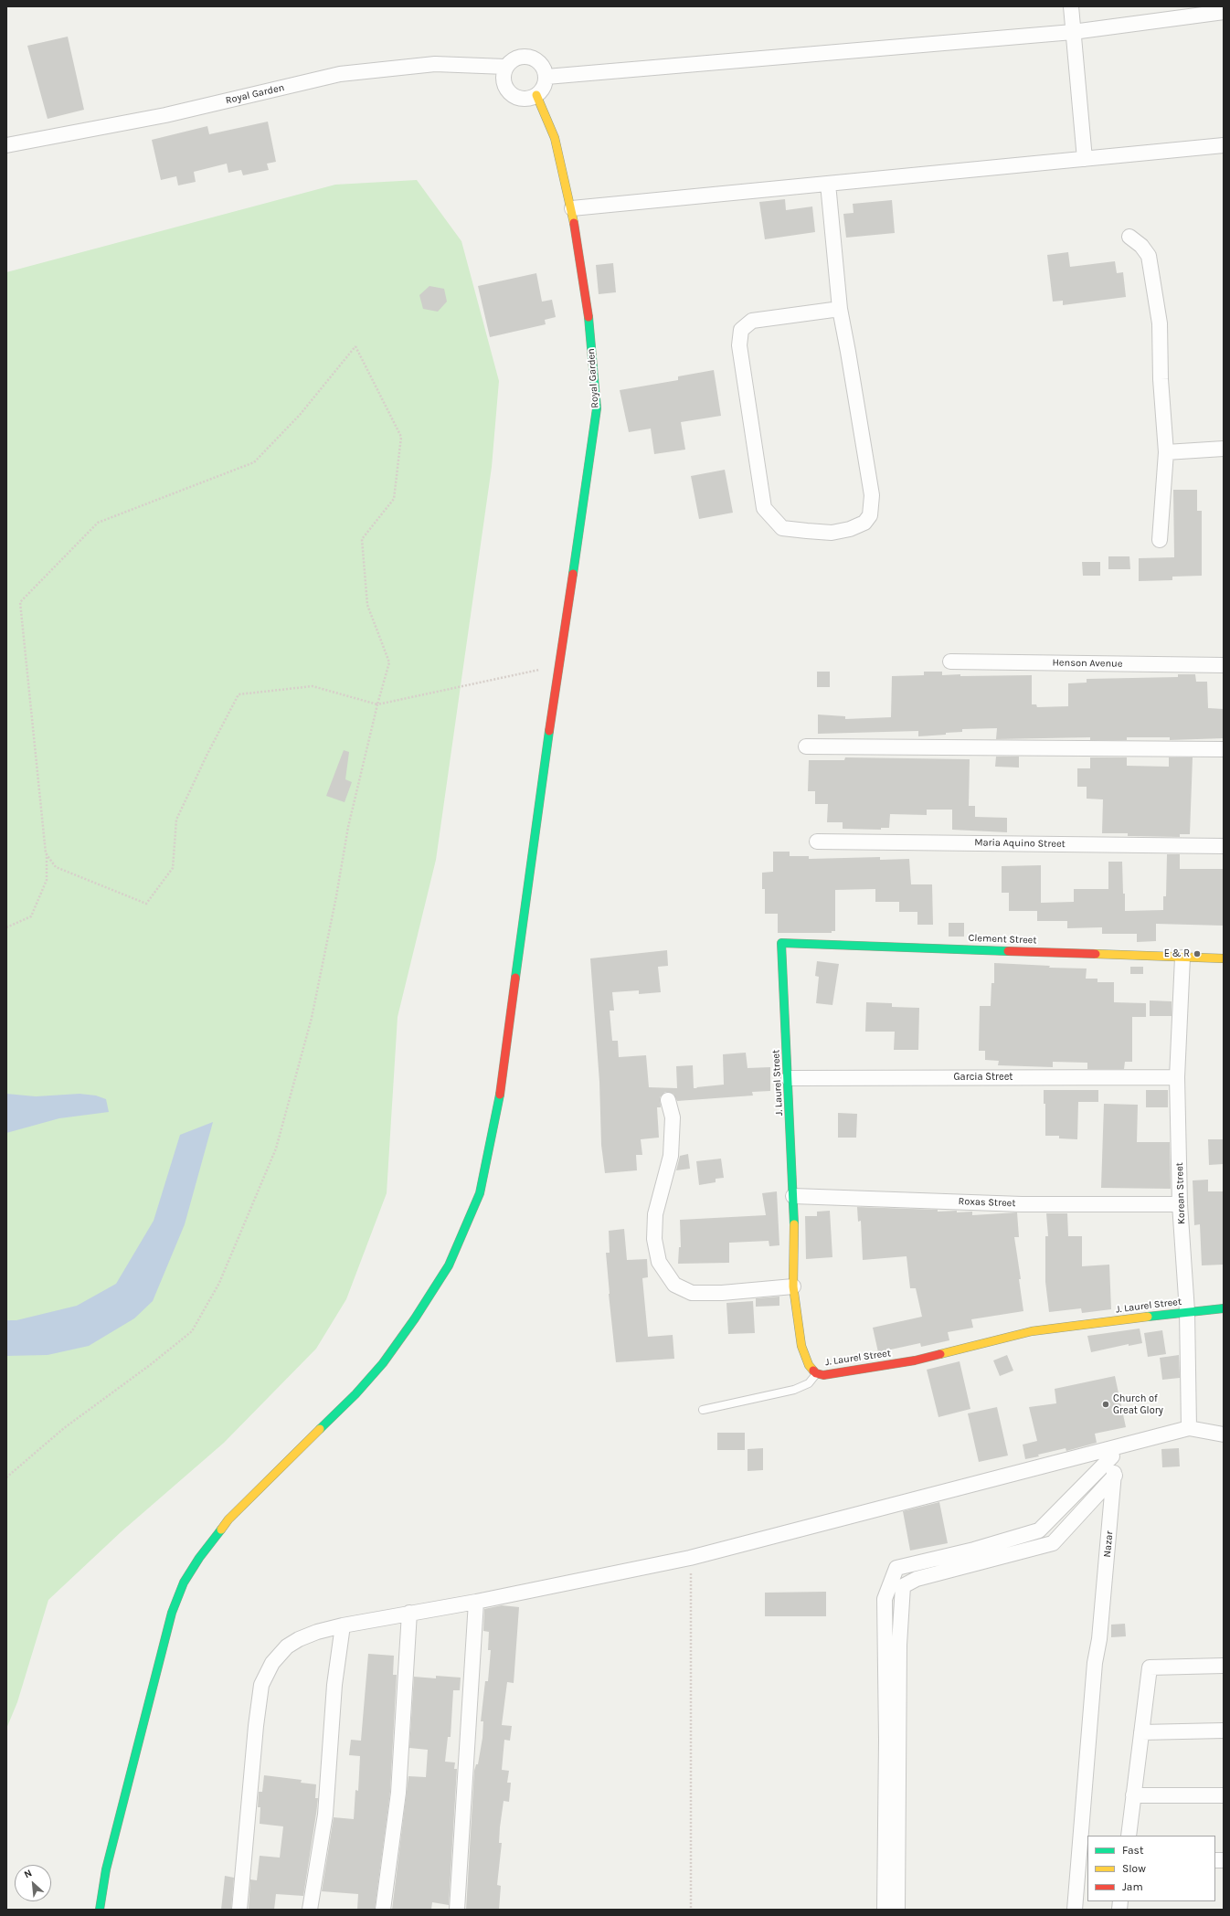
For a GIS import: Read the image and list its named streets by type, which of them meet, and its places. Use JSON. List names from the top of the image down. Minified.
{"streets":{"street":["Royal Garden","Henson Avenue","Maria Aquino Street","Clement Street","Garcia Street","J. Laurel Street","Korean Street","Roxas Street","Nazar"]},"crossings":[["Clement Street","J. Laurel Street"],["Clement Street","Korean Street"],["Garcia Street","J. Laurel Street"],["Garcia Street","Korean Street"],["J. Laurel Street","Korean Street"],["J. Laurel Street","Roxas Street"],["Korean Street","Roxas Street"]],"places":["E & R","Church of Great Glory"],"legend":["Fast","Slow","Jam"],"north":"top left"}
